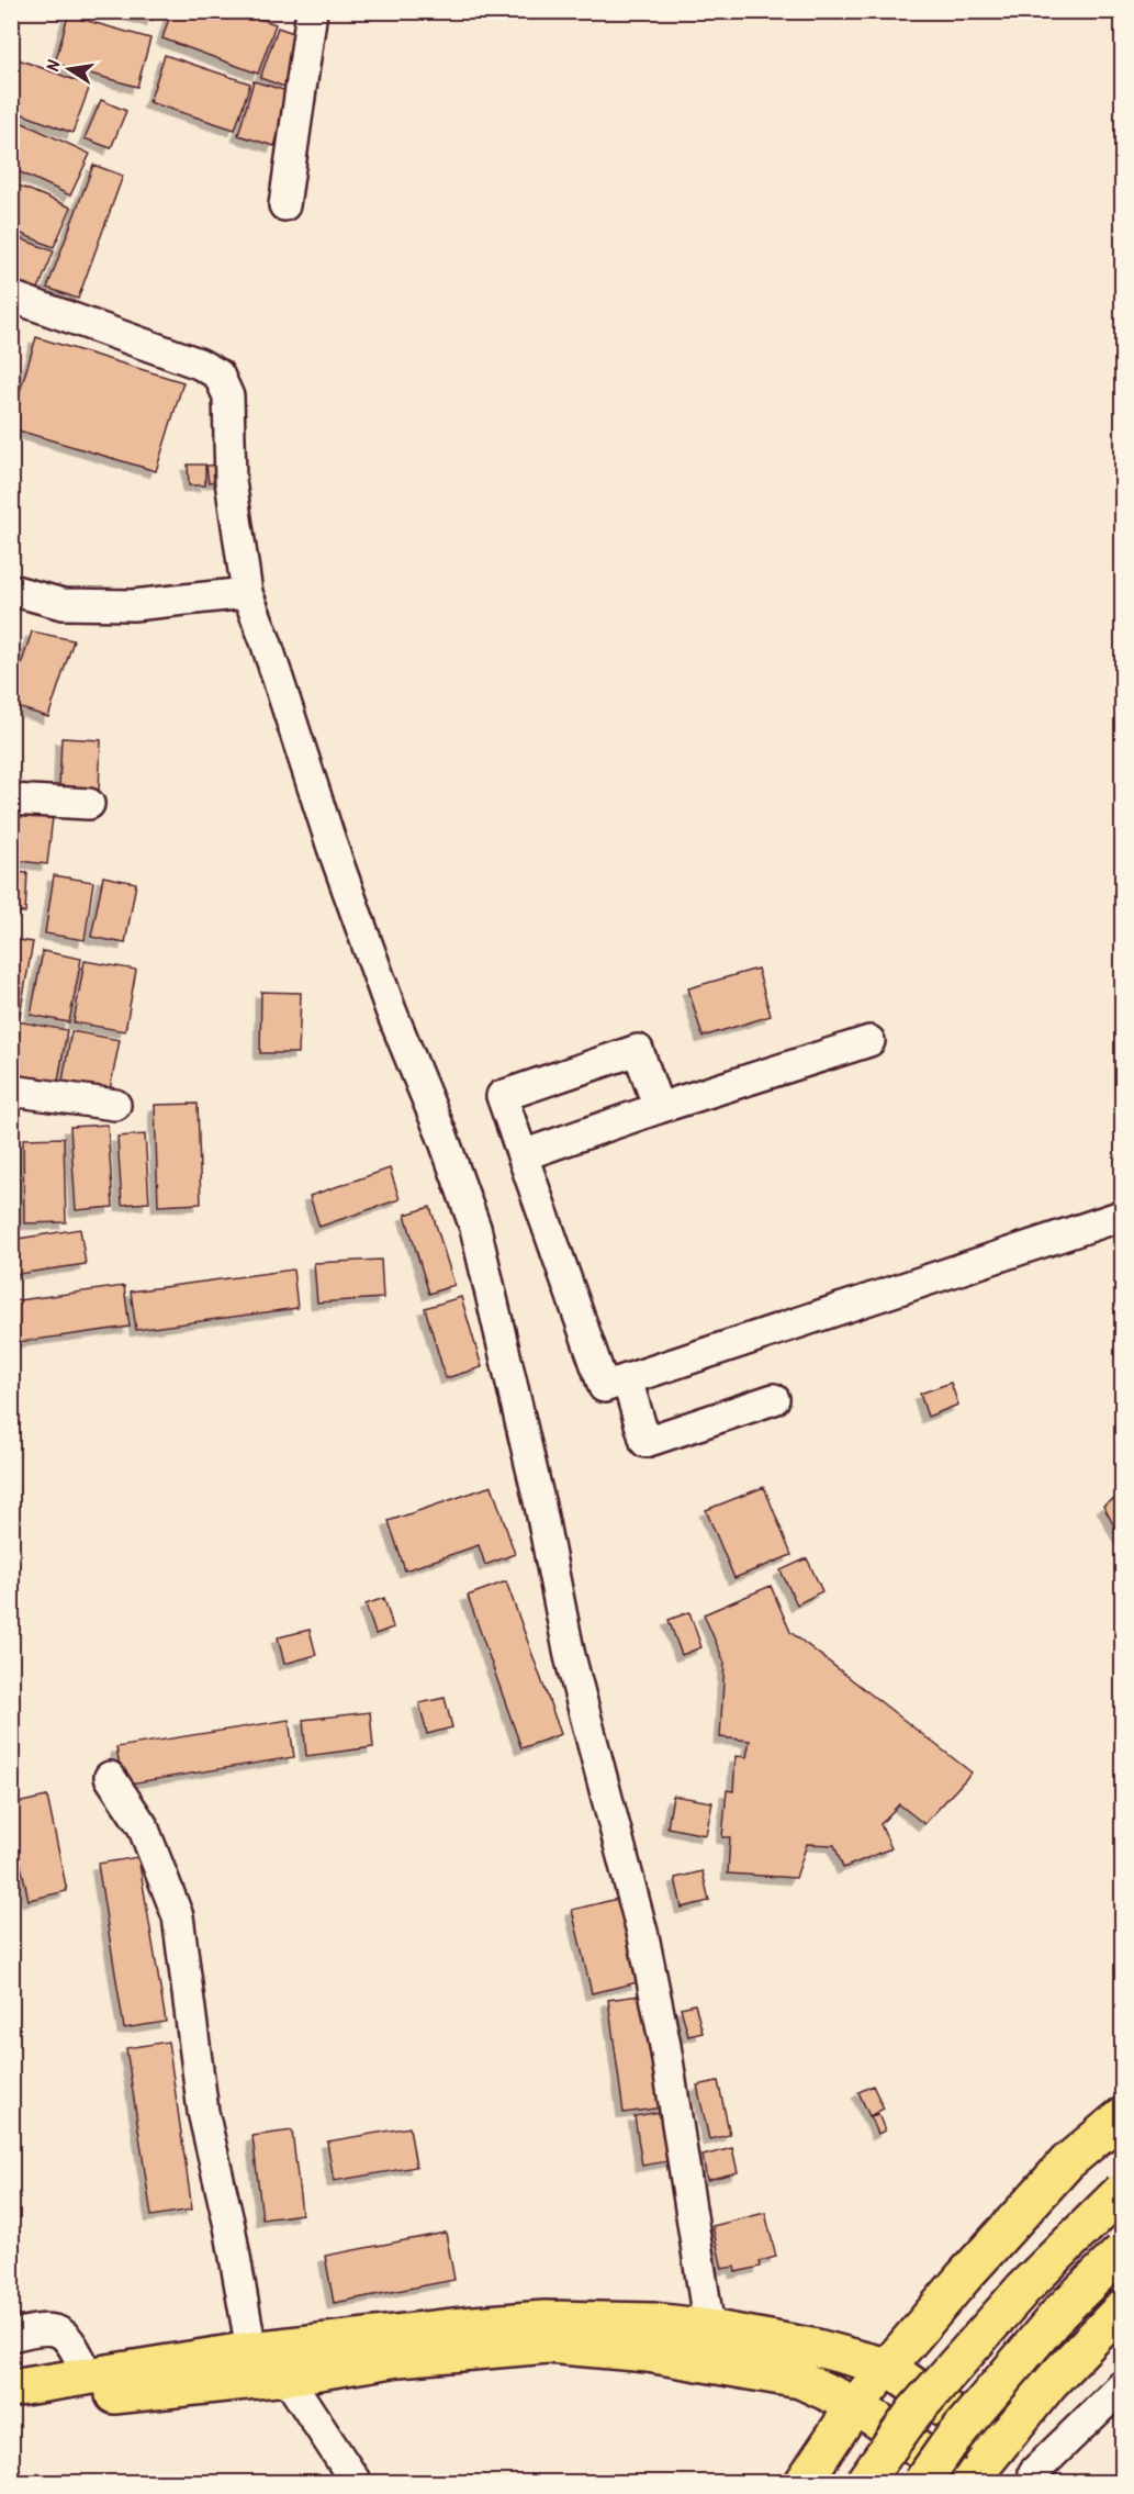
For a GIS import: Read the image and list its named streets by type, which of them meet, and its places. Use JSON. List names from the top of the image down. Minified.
{"north":"left"}
